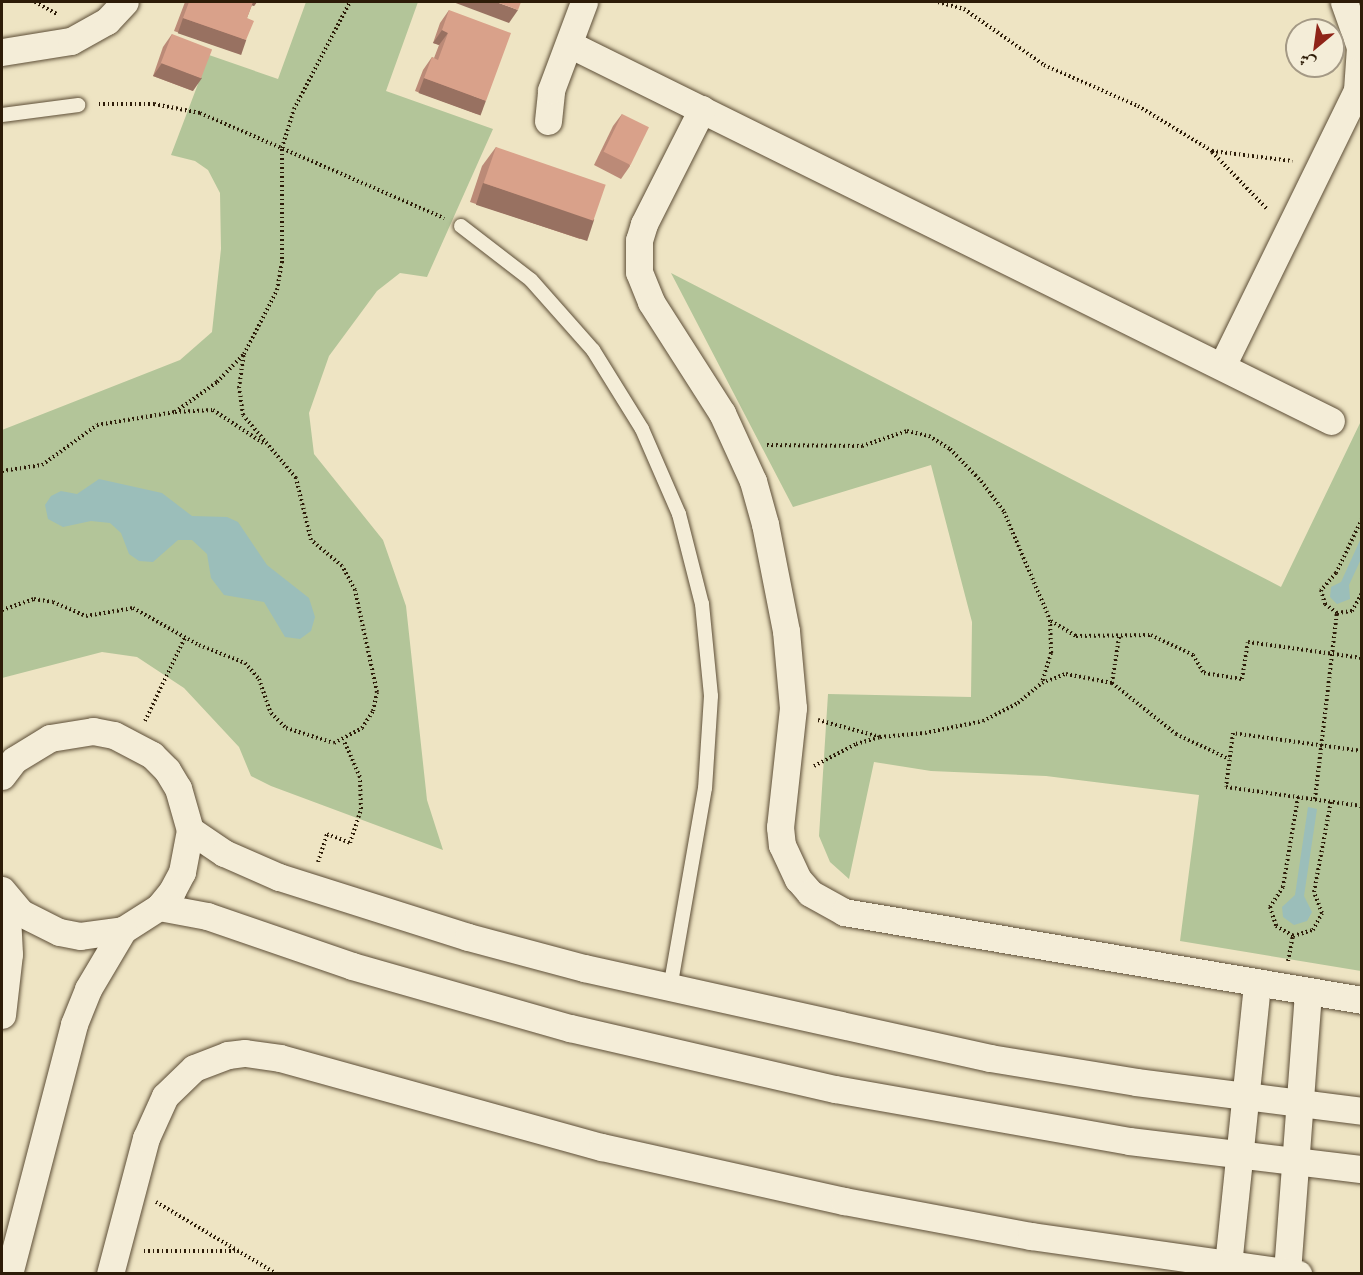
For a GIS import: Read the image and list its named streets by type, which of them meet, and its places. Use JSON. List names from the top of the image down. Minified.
{"north":"bottom left"}
